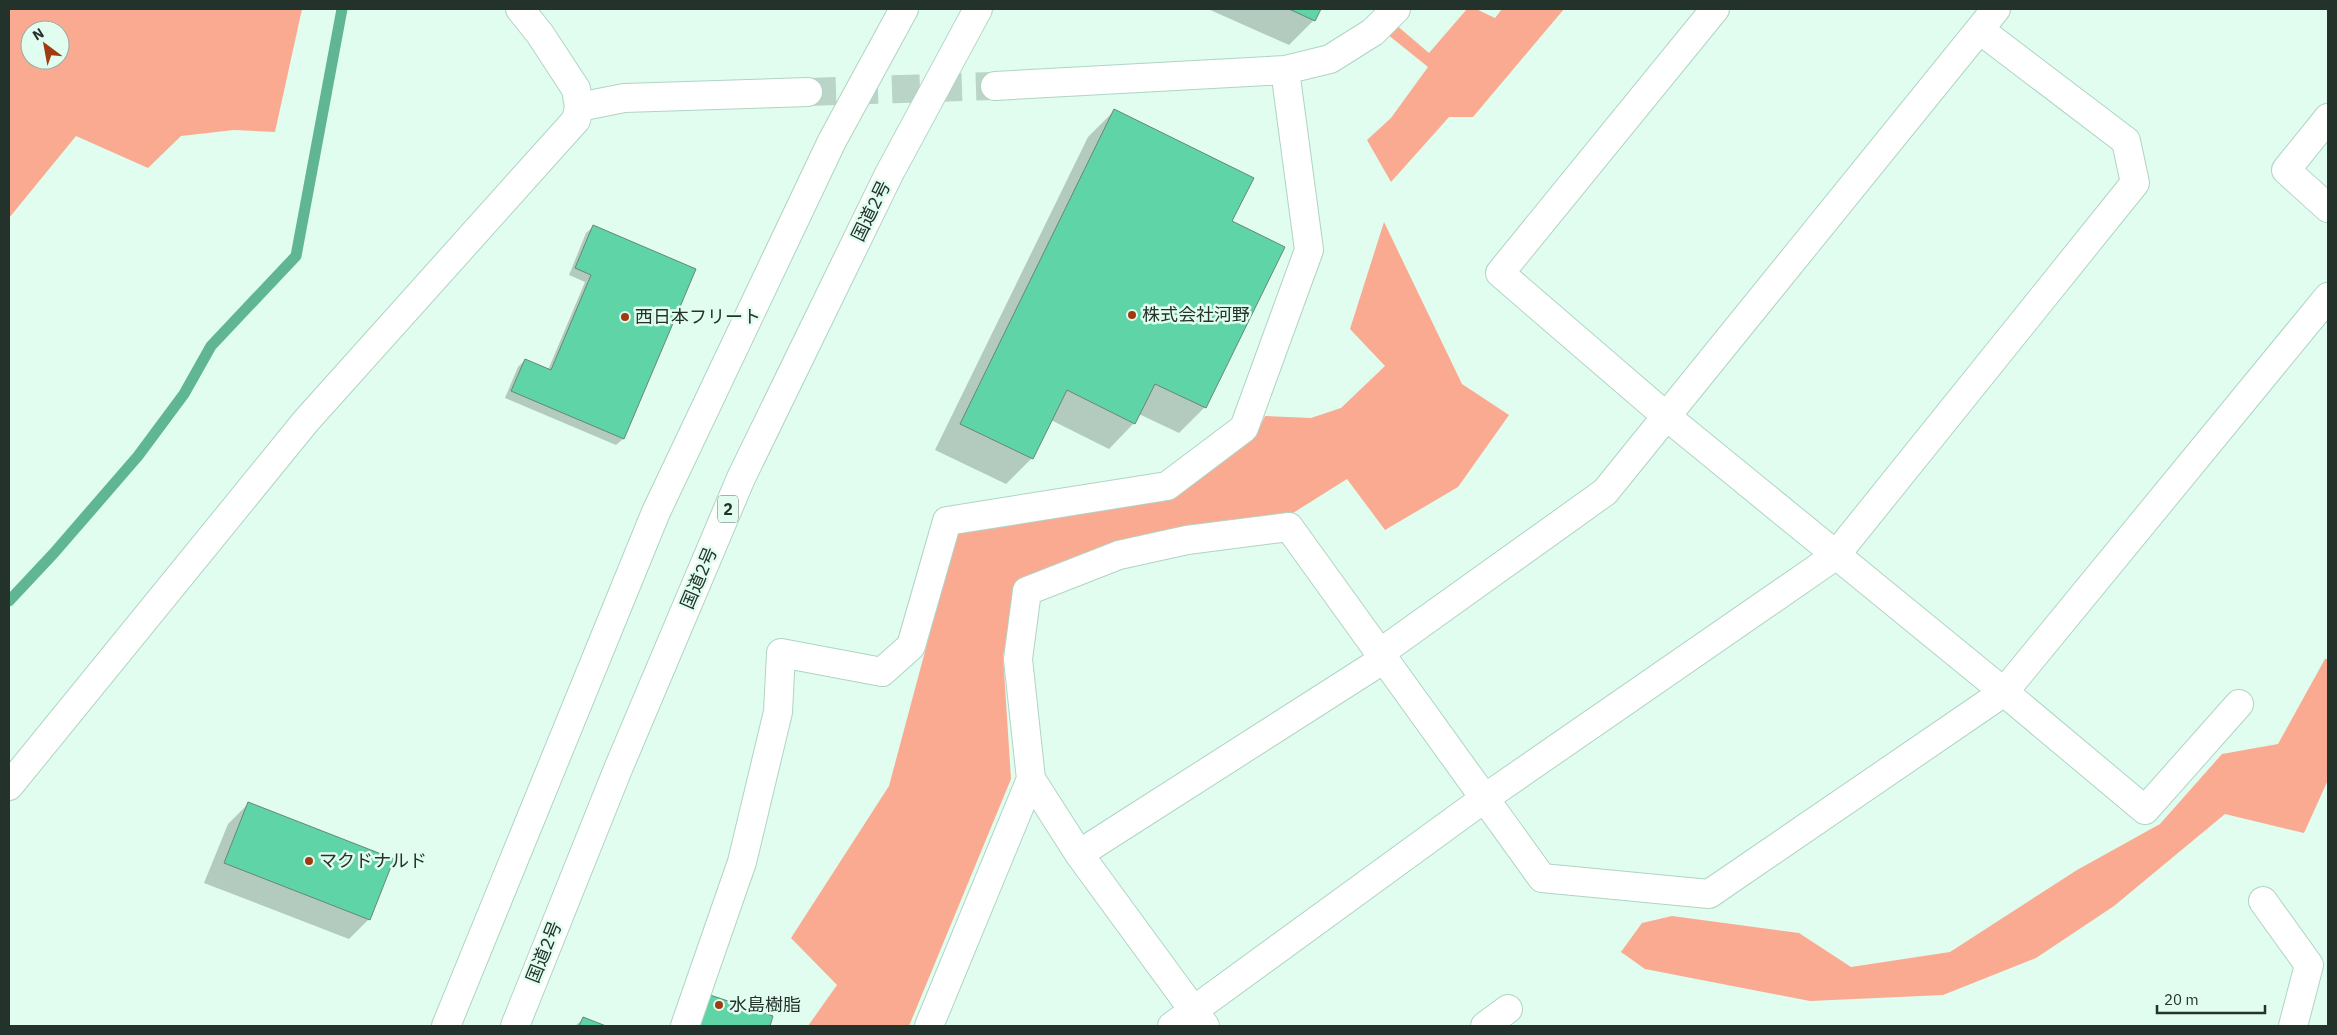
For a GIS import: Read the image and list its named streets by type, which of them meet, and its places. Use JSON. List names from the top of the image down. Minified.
{"streets":{"main road":["国道2号","2"]},"places":["株式会社河野","西日本フリート","マクドナルド","水島樹脂"],"scale_bar":"20 m","north":"top left"}
